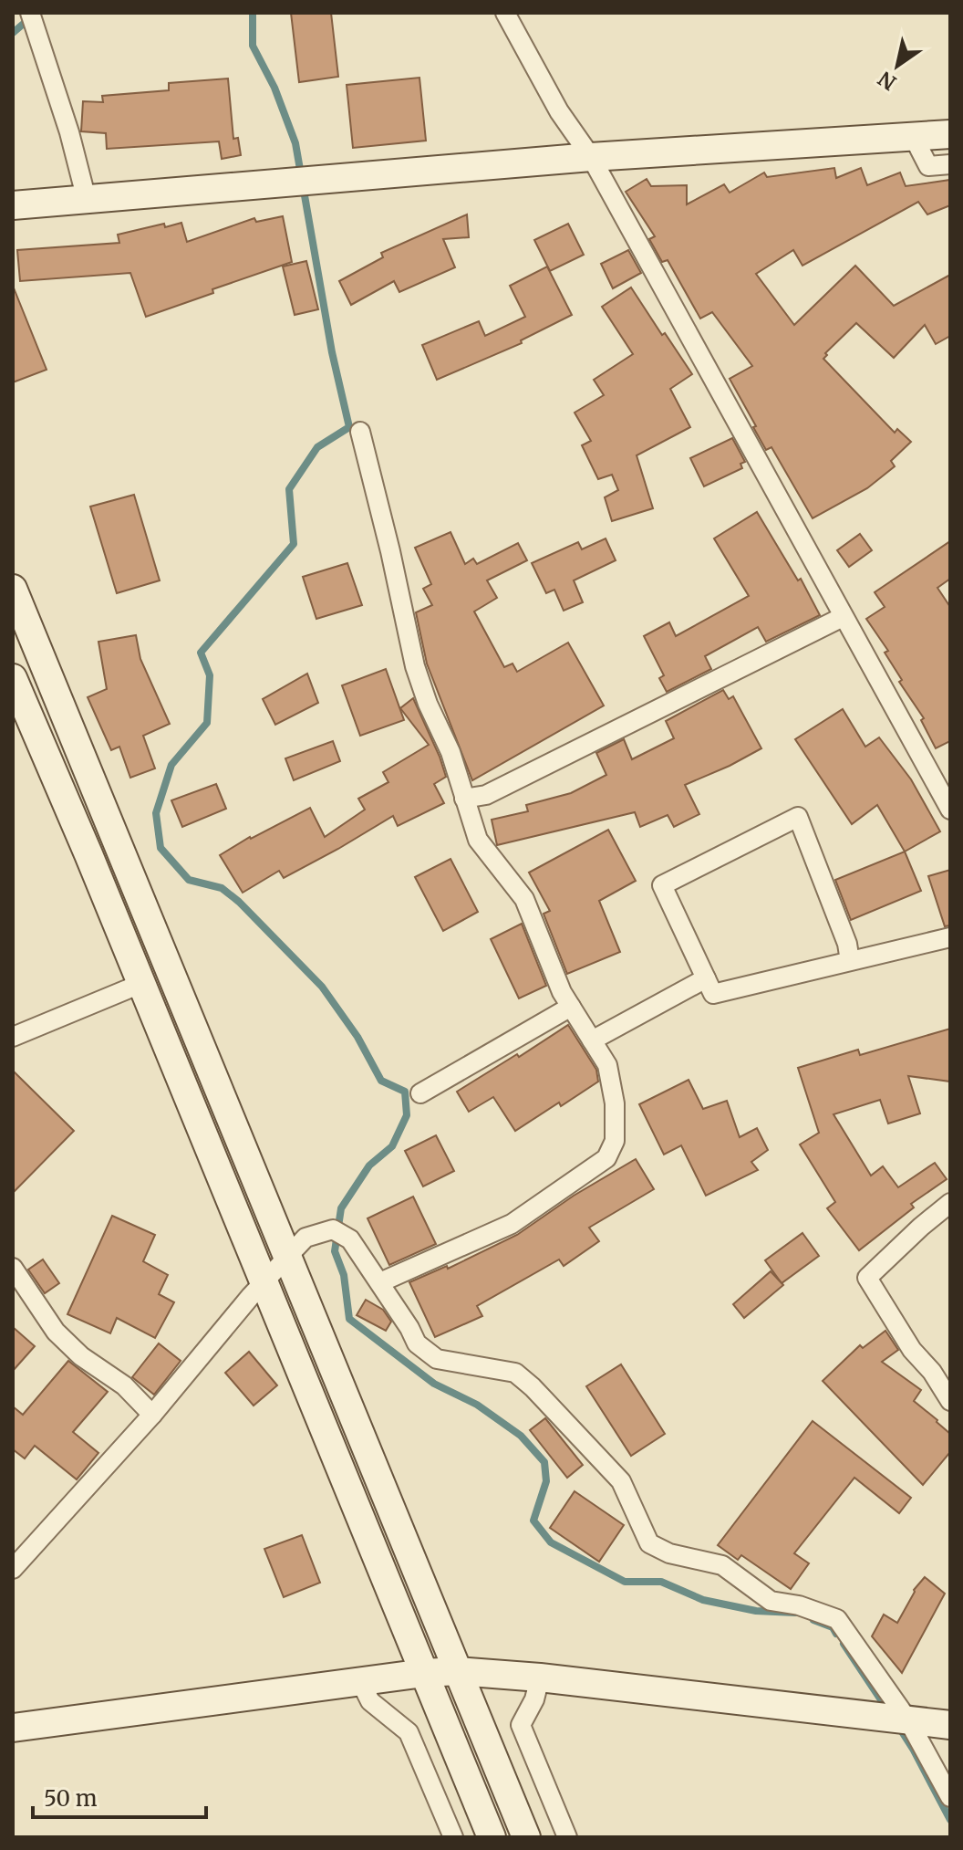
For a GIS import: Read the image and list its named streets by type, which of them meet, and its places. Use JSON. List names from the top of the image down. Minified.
{"scale_bar":"50 m","north":"bottom left"}
